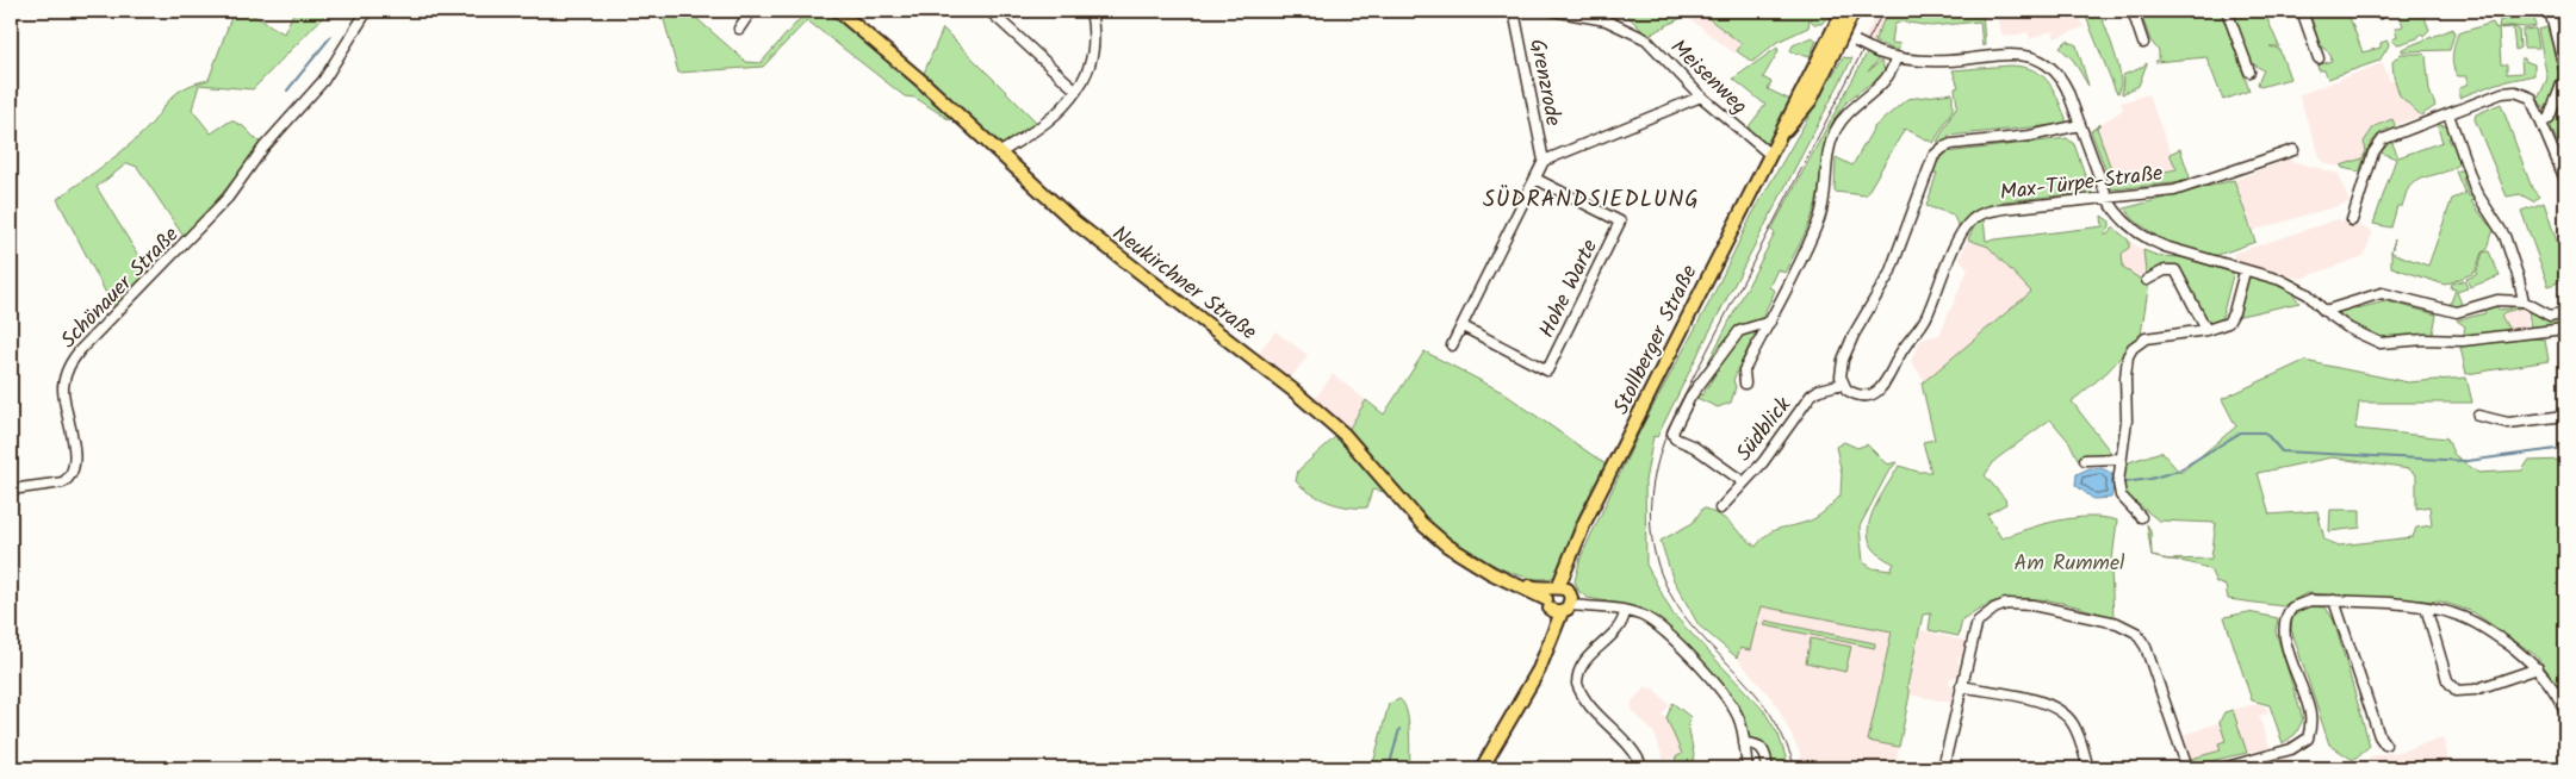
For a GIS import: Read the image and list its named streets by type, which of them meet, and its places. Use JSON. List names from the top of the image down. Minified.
{"streets":{"main road":["Neukirchner Straße","Stollberger Straße"],"street":["Meisenweg","Grenzrode","Max-Türpe-Straße","Schönauer Straße","Hohe Warte","Südblick"]},"crossings":[["Meisenweg","Stollberger Straße"],["Max-Türpe-Straße","Südblick"],["Neukirchner Straße","Stollberger Straße"]],"districts":["SÜDRANDSIEDLUNG"],"parks":["Am Rummel"]}
